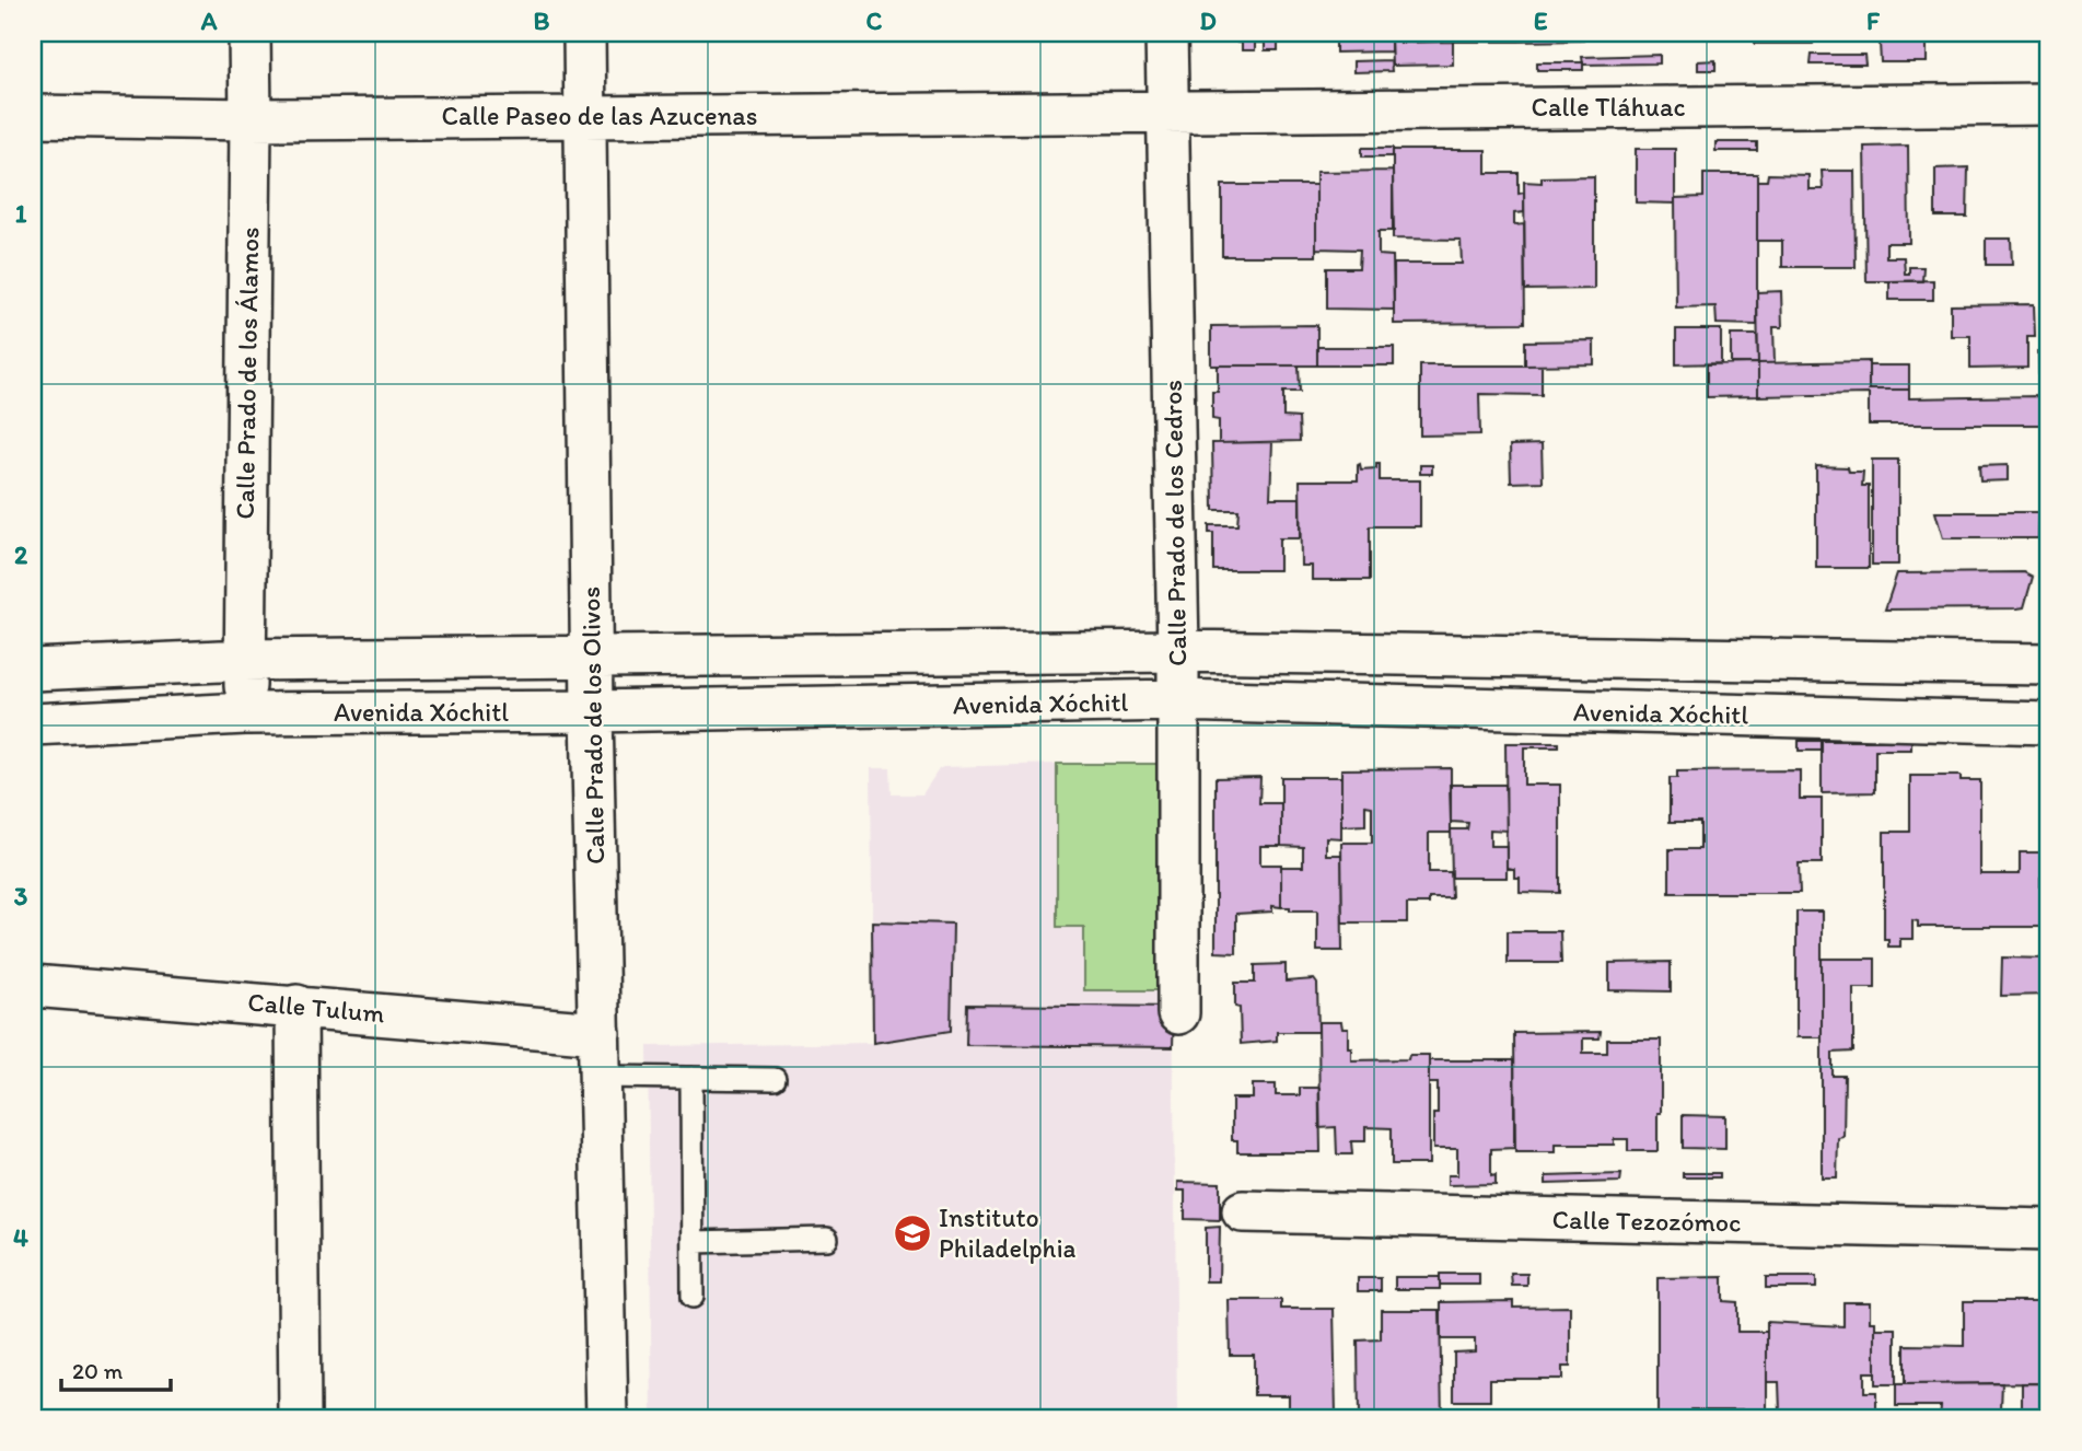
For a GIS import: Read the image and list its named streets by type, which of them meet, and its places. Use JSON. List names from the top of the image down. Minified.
{"streets":{"street":["Calle Tláhuac","Calle Paseo de las Azucenas","Calle Prado de los Álamos","Calle Prado de los Cedros","Avenida Xóchitl","Calle Prado de los Olivos","Calle Tulum","Calle Tezozómoc"]},"crossings":[["Calle Tláhuac","Calle Paseo de las Azucenas"],["Calle Tláhuac","Calle Prado de los Cedros"],["Calle Paseo de las Azucenas","Calle Prado de los Álamos"],["Calle Paseo de las Azucenas","Calle Prado de los Cedros"],["Calle Paseo de las Azucenas","Calle Prado de los Olivos"],["Calle Prado de los Álamos","Avenida Xóchitl"],["Calle Prado de los Cedros","Avenida Xóchitl"],["Avenida Xóchitl","Calle Prado de los Olivos"],["Calle Prado de los Olivos","Calle Tulum"]],"places":{"school or university":["Instituto Philadelphia"]},"scale_bar":"20 m","grid":{"columns":["A","B","C","D","E","F"],"rows":["1","2","3","4"]}}
